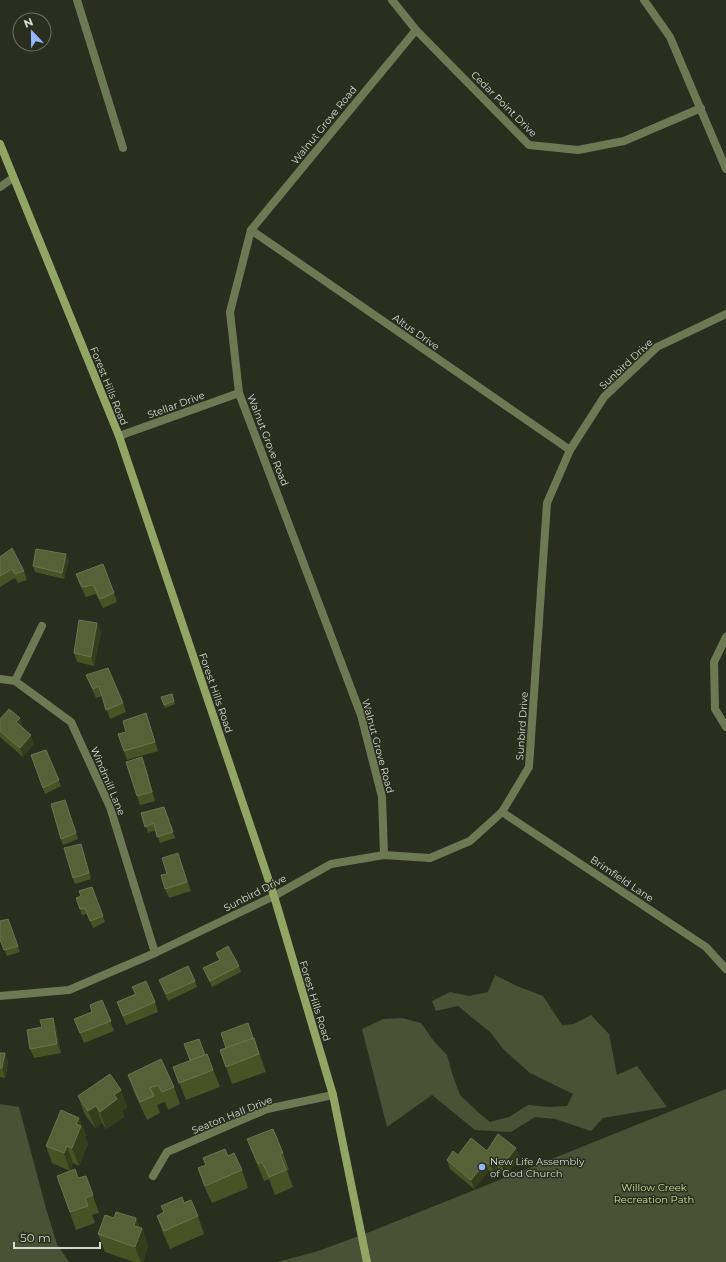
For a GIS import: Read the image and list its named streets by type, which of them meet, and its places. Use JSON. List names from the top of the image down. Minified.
{"streets":{"street":["Cedar Point Drive","Walnut Grove Road","Altus Drive","Sunbird Drive","Forest Hills Road","Stellar Drive","Windmill Lane","Brimfield Lane","Seaton Hall Drive"]},"crossings":[["Cedar Point Drive","Walnut Grove Road"],["Walnut Grove Road","Altus Drive"],["Walnut Grove Road","Sunbird Drive"],["Walnut Grove Road","Stellar Drive"],["Altus Drive","Sunbird Drive"],["Sunbird Drive","Forest Hills Road"],["Sunbird Drive","Windmill Lane"],["Sunbird Drive","Brimfield Lane"],["Forest Hills Road","Stellar Drive"],["Forest Hills Road","Seaton Hall Drive"]],"parks":["Willow Creek Recreation Path"],"places":["New Life Assembly of God Church"],"scale_bar":"50 m","north":"top"}
